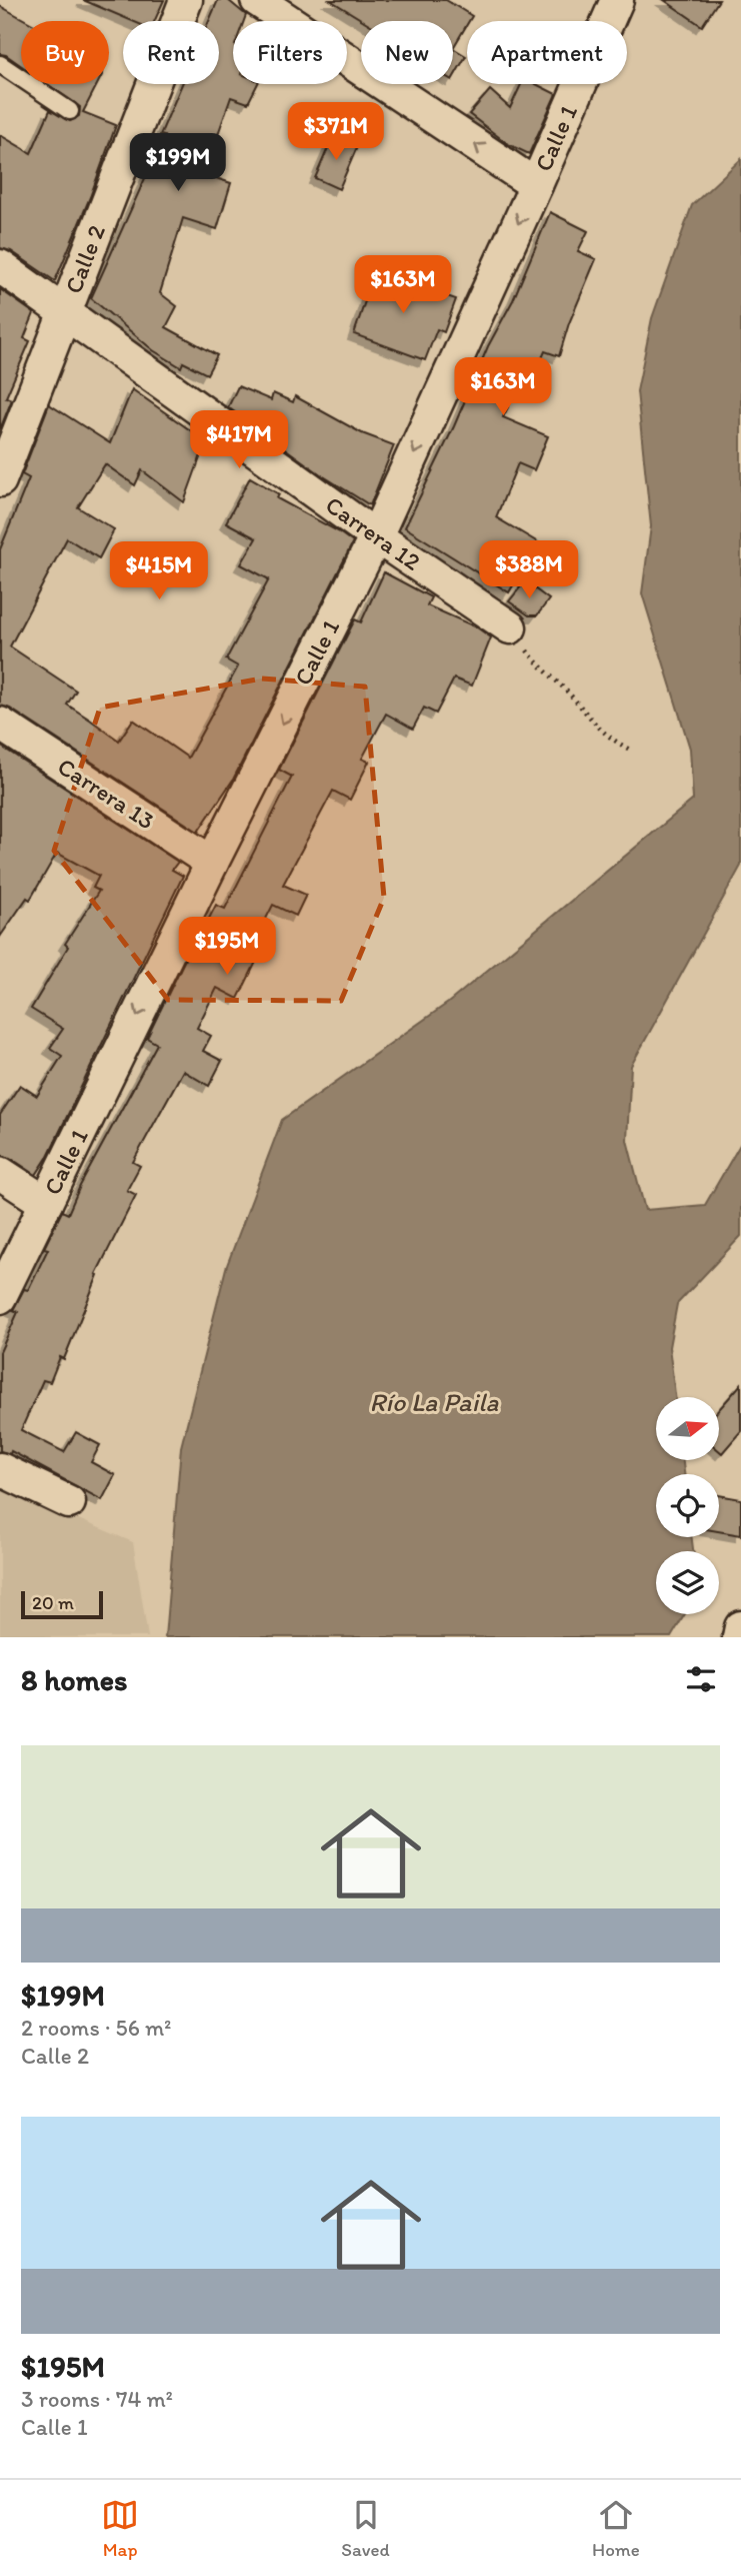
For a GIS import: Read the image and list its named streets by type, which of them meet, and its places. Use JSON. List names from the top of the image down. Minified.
{"streets":{"street":["Calle 1","Calle 2","Carrera 12","Carrera 13"]},"crossings":[["Calle 1","Carrera 12"],["Calle 1","Carrera 13"],["Calle 2","Carrera 12"]],"one_way":["Calle 1"],"water":["Río La Paila"],"scale_bar":"20 m","north":"right","page":{"chip":["Buy","Rent","Filters","New","Apartment"],"price":["$371M","$199M","$163M","$163M","$417M","$388M","$415M","$195M"],"scale":"20 m","heading":"8 homes","list":[{"name":"$199M","note":"2 rooms · 56 m² · Calle 2"},{"name":"$195M","note":"3 rooms · 74 m² · Calle 1"}],"tabs":["Map","Saved","Home"]}}
